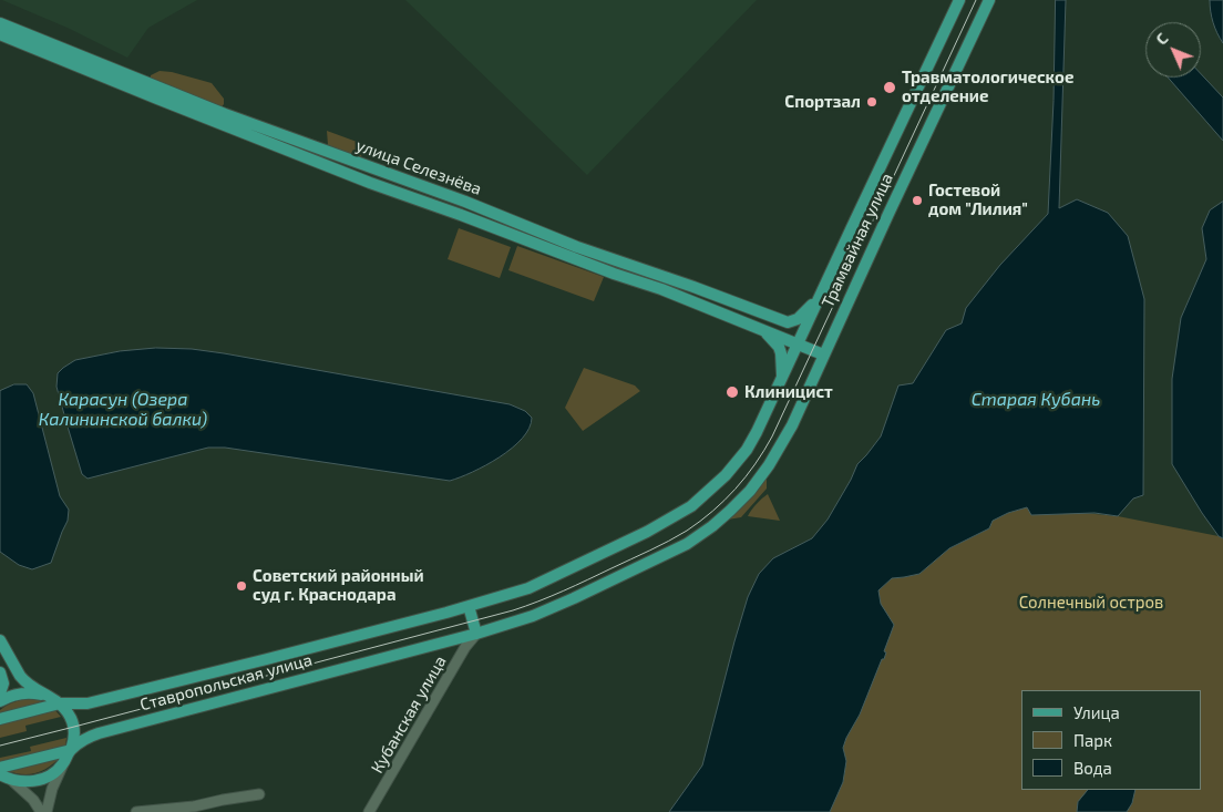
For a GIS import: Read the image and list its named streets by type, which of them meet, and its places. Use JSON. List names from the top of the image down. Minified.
{"streets":{"main road":["улица Селезнёва","Трамвайная улица","Ставропольская улица"],"street":["Кубанская улица"]},"crossings":[["улица Селезнёва","Трамвайная улица"],["Трамвайная улица","Ставропольская улица"],["Ставропольская улица","Кубанская улица"]],"water":["Карасун (Озера Калининской балки)","Старая Кубань"],"parks":["Солнечный остров"],"places":["Травматологическое отделение","Спортзал","Гостевой дом \"Лилия\"","Клиницист","Советский районный суд г. Краснодара"],"legend":["Улица","Парк","Вода"],"north":"top left"}
